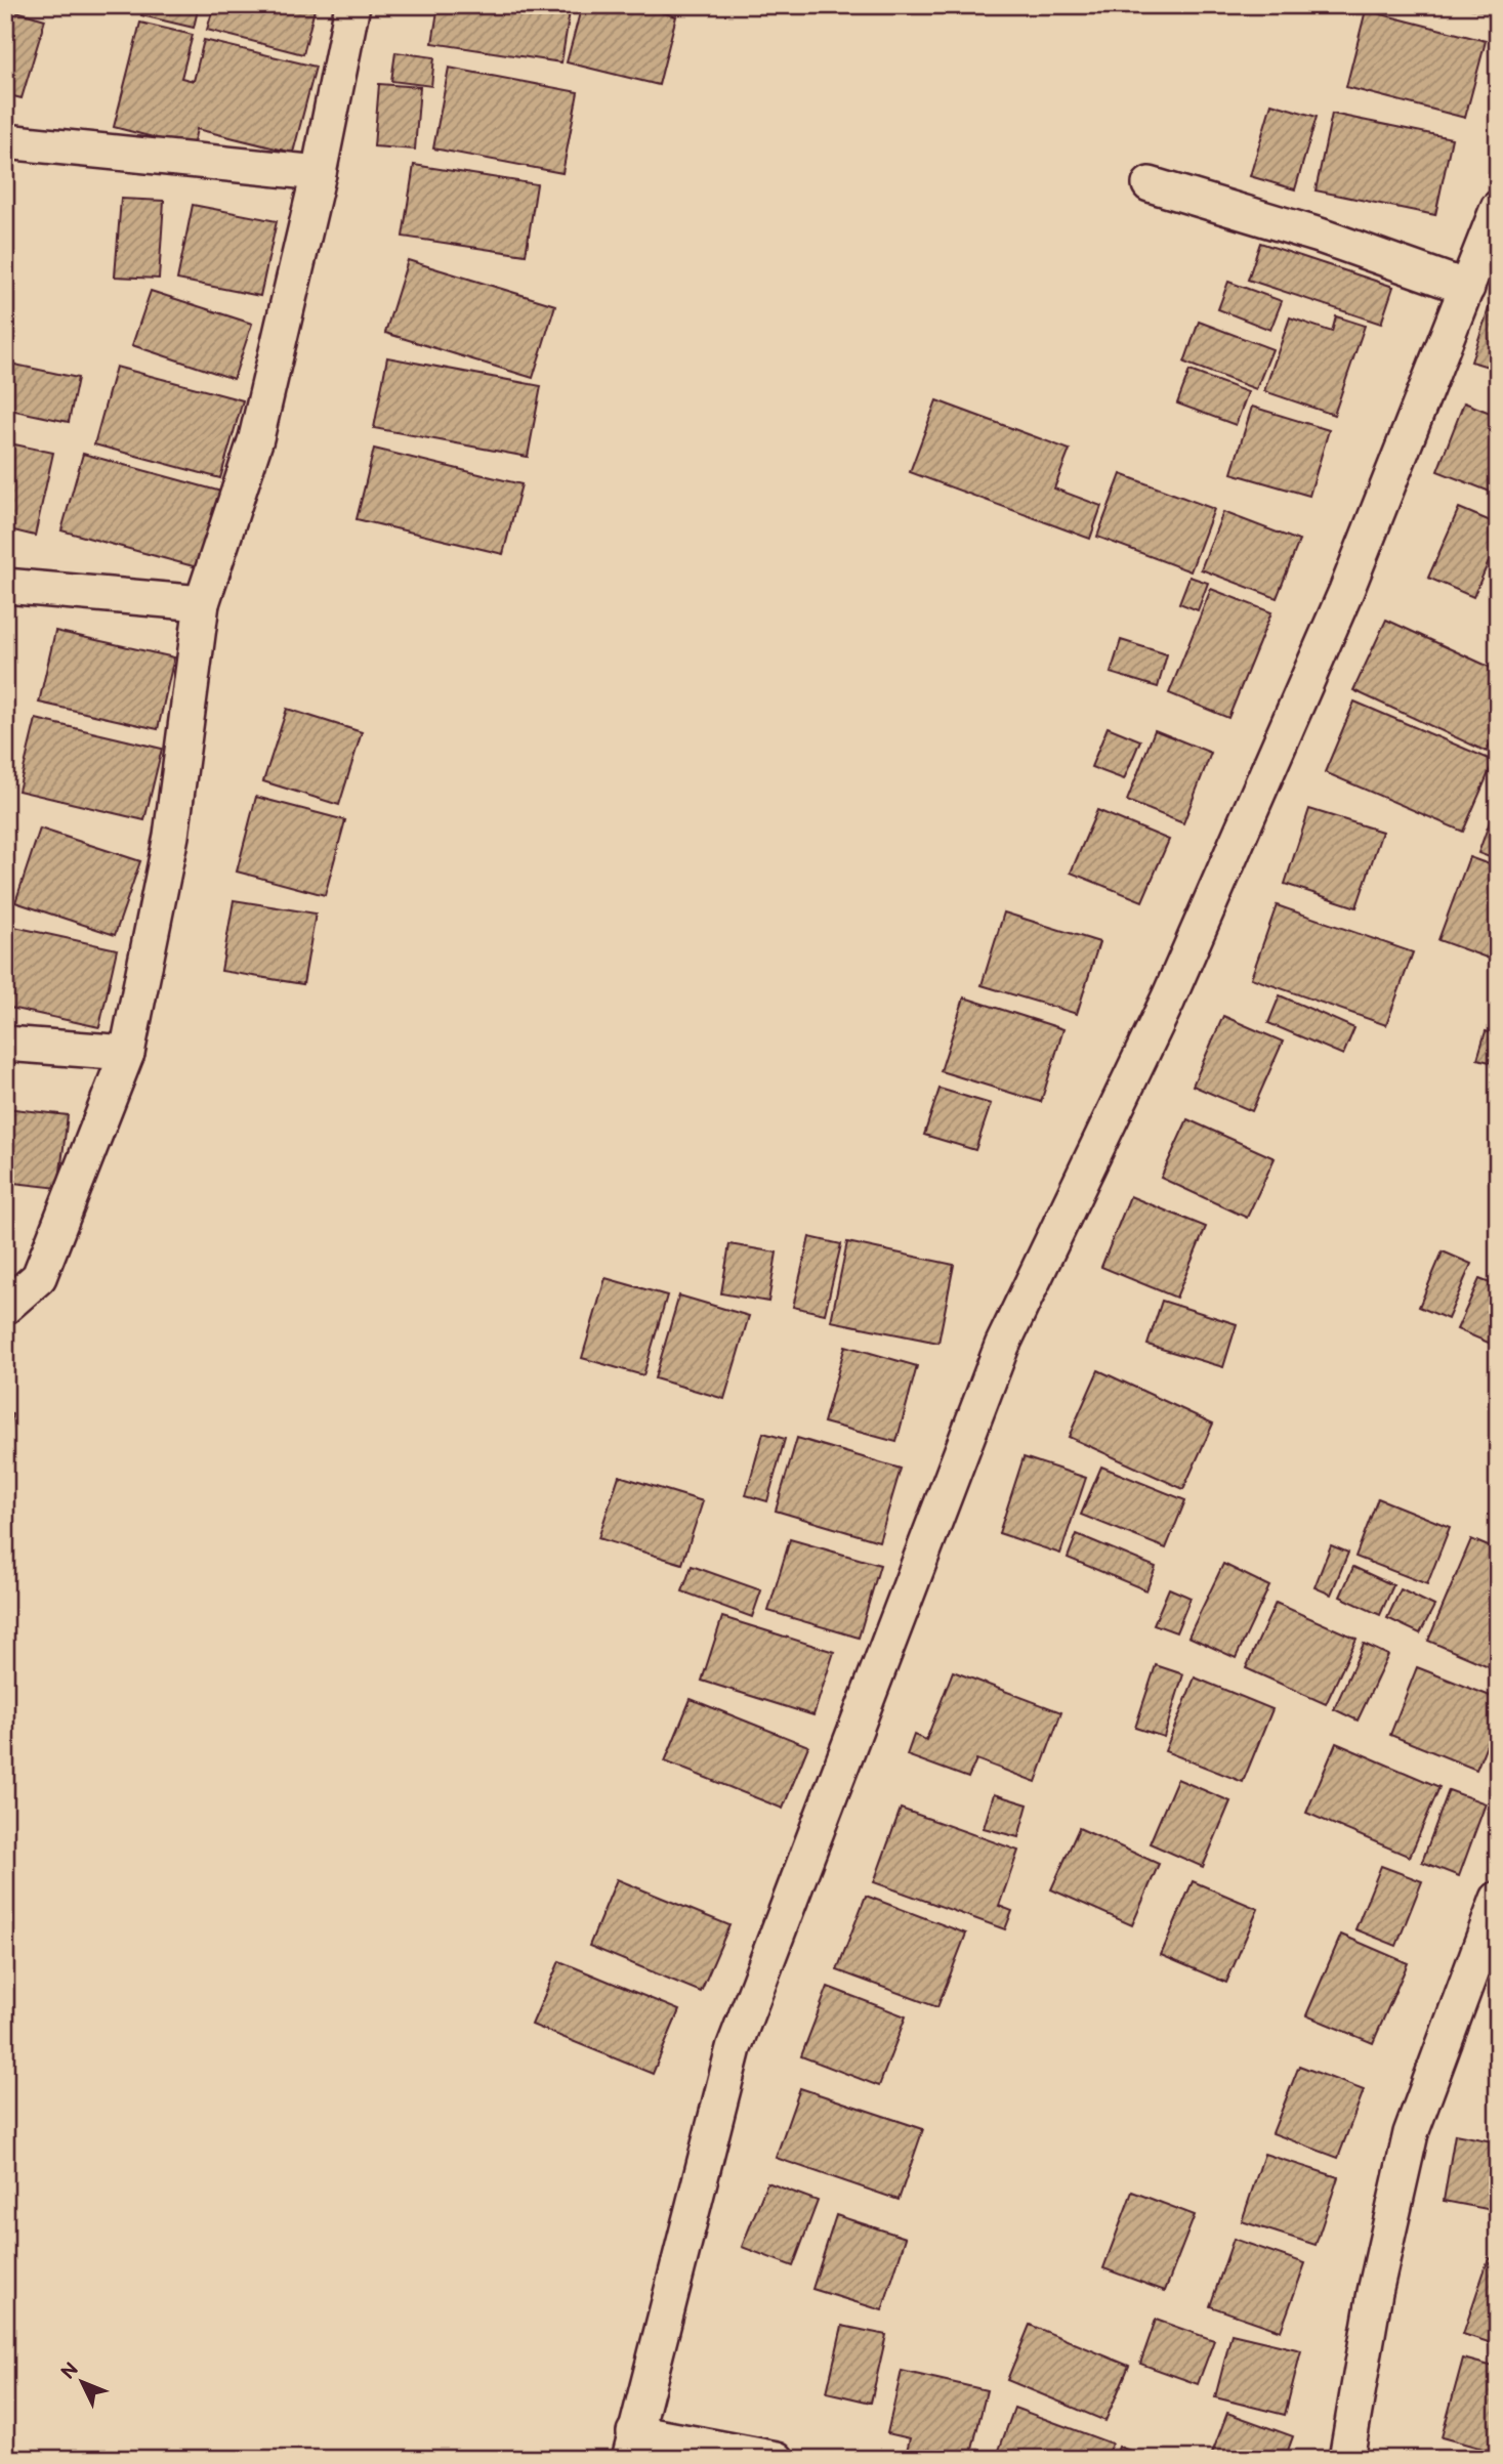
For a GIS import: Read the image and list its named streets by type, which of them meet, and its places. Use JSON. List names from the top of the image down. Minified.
{"north":"top left"}
